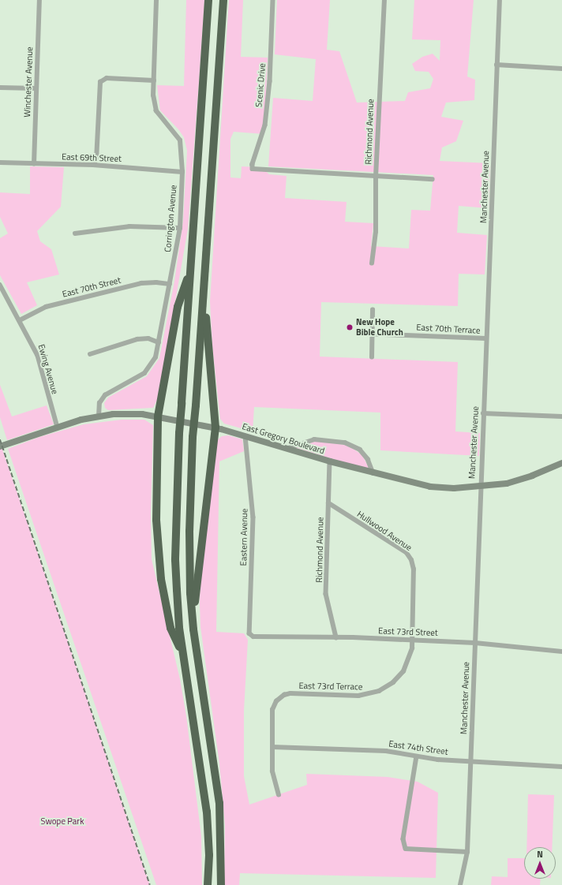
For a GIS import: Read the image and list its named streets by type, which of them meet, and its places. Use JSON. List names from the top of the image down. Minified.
{"streets":{"main road":["East Gregory Boulevard"],"street":["Winchester Avenue","Scenic Drive","Richmond Avenue","East 69th Street","Manchester Avenue","Corrington Avenue","East 70th Street","East 70th Terrace","Ewing Avenue","Hullwood Avenue","Eastern Avenue","East 73rd Street","East 73rd Terrace","East 74th Street"]},"crossings":[["Winchester Avenue","East 69th Street"],["Scenic Drive","Richmond Avenue"],["Richmond Avenue","East Gregory Boulevard"],["Richmond Avenue","Hullwood Avenue"],["Richmond Avenue","East 73rd Street"],["East 69th Street","Corrington Avenue"],["Manchester Avenue","East 70th Terrace"],["Manchester Avenue","East Gregory Boulevard"],["Manchester Avenue","East 73rd Street"],["Manchester Avenue","East 74th Street"],["Corrington Avenue","East 70th Street"],["Corrington Avenue","East Gregory Boulevard"],["East 70th Street","Ewing Avenue"],["Ewing Avenue","East Gregory Boulevard"],["East Gregory Boulevard","Eastern Avenue"],["Hullwood Avenue","East 73rd Street"],["Hullwood Avenue","East 73rd Terrace"],["Eastern Avenue","East 73rd Street"],["East 73rd Terrace","East 74th Street"]],"parks":["Swope Park"],"places":["New Hope Bible Church"],"north":"top"}
